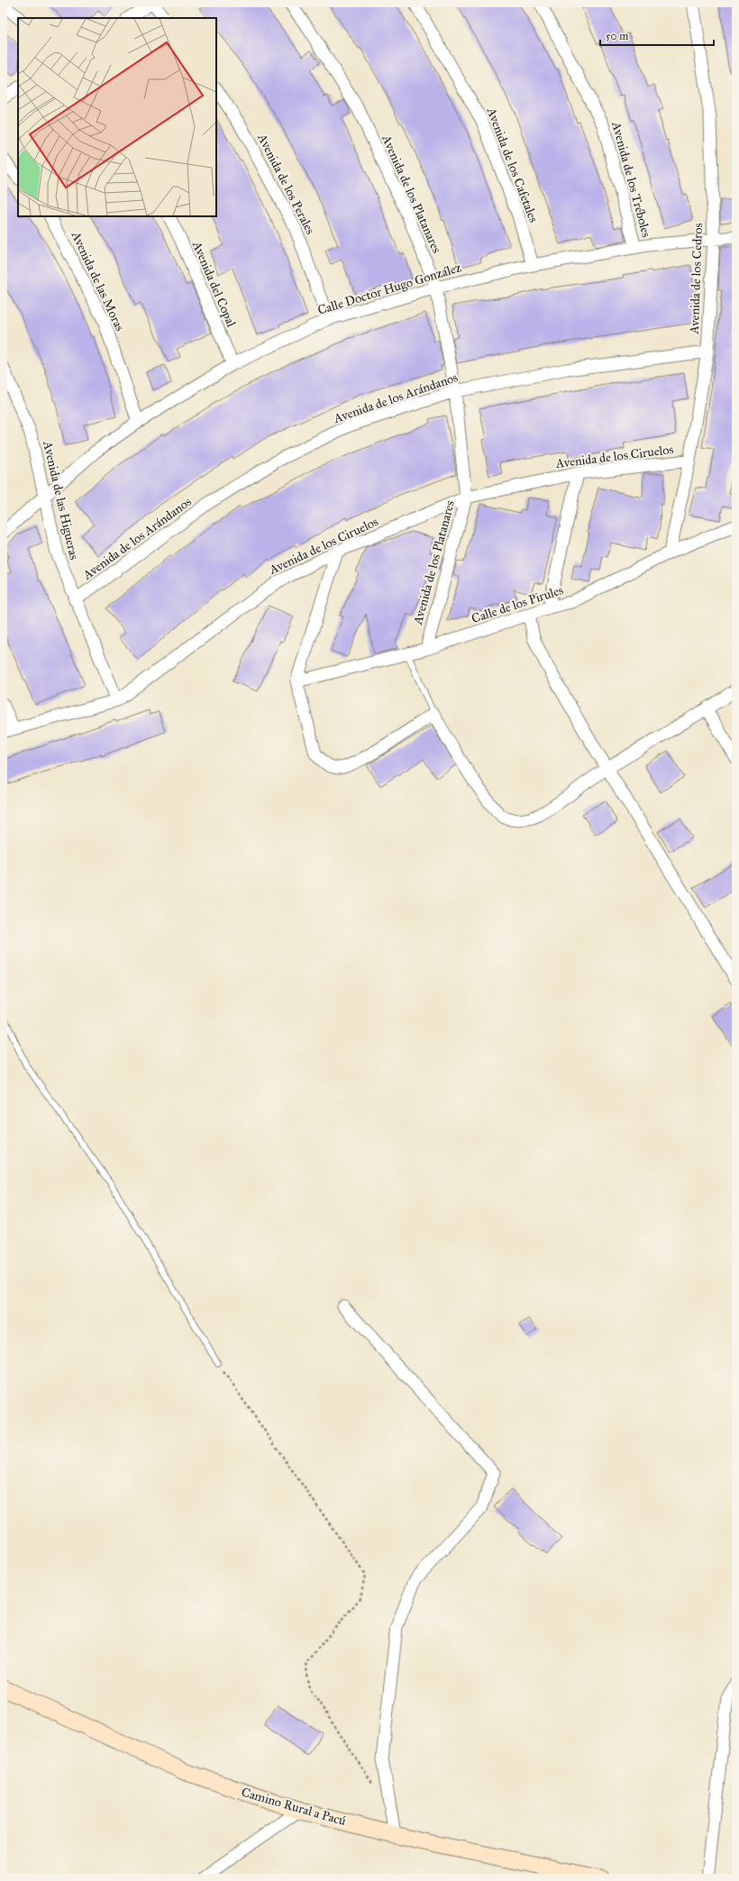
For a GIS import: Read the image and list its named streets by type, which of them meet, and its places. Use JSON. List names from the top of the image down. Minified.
{"streets":{"street":["Avenida de los Cafetales","Avenida de los Tréboles","Avenida de los Perales","Avenida de los Platanares","Avenida de los Cedros","Avenida de las Moras","Avenida del Copal","Calle Doctor Hugo González","Avenida de los Arándanos","Avenida de los Ciruelos","Avenida de las Higueras","Calle de los Pirules","Camino Rural a Pacú"]},"crossings":[["Avenida de los Cafetales","Calle Doctor Hugo González"],["Avenida de los Tréboles","Calle Doctor Hugo González"],["Avenida de los Perales","Calle Doctor Hugo González"],["Avenida de los Platanares","Calle Doctor Hugo González"],["Avenida de los Platanares","Avenida de los Arándanos"],["Avenida de los Platanares","Avenida de los Ciruelos"],["Avenida de los Platanares","Calle de los Pirules"],["Avenida de los Cedros","Calle Doctor Hugo González"],["Avenida de los Cedros","Avenida de los Arándanos"],["Avenida de los Cedros","Avenida de los Ciruelos"],["Avenida de los Cedros","Calle de los Pirules"],["Avenida de las Moras","Calle Doctor Hugo González"],["Avenida del Copal","Calle Doctor Hugo González"],["Calle Doctor Hugo González","Avenida de las Higueras"],["Avenida de los Arándanos","Avenida de las Higueras"],["Avenida de los Ciruelos","Avenida de las Higueras"]],"scale_bar":"50 m"}
